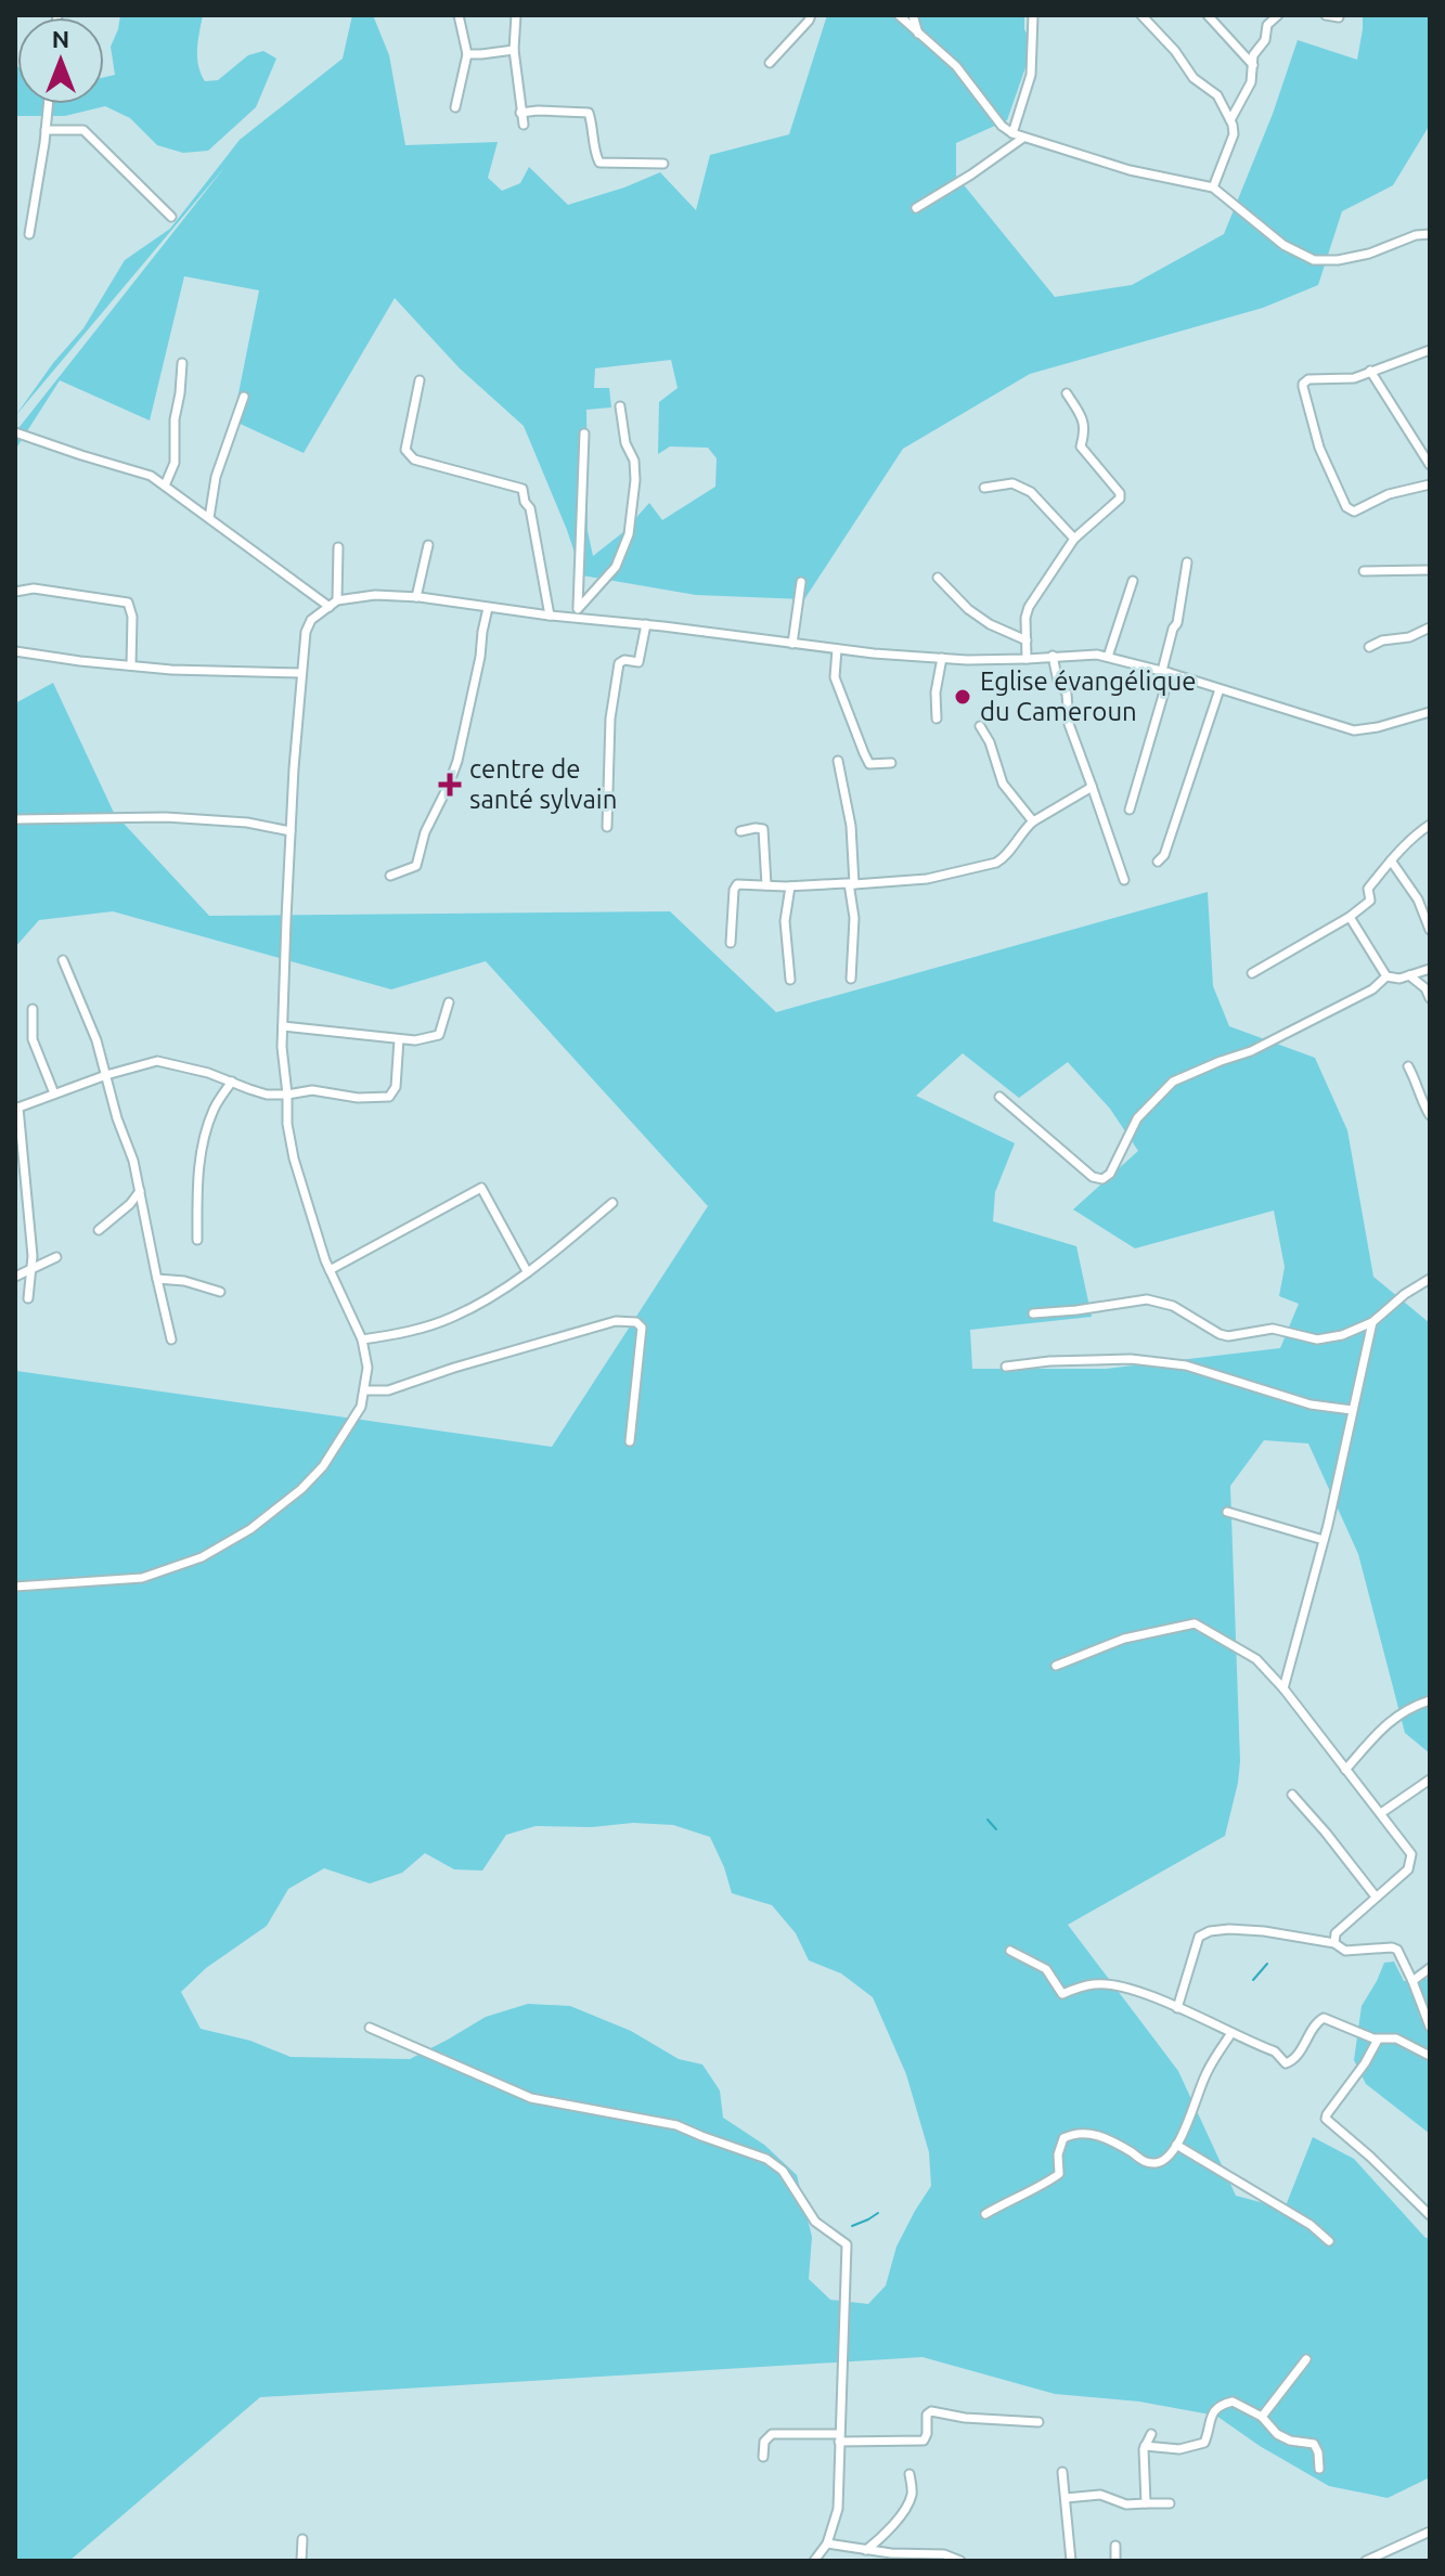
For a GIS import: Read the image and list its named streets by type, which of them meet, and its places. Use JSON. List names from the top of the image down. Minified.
{"places":{"other":["Eglise évangélique du Cameroun"],"health":["centre de santé sylvain"]},"north":"top"}
